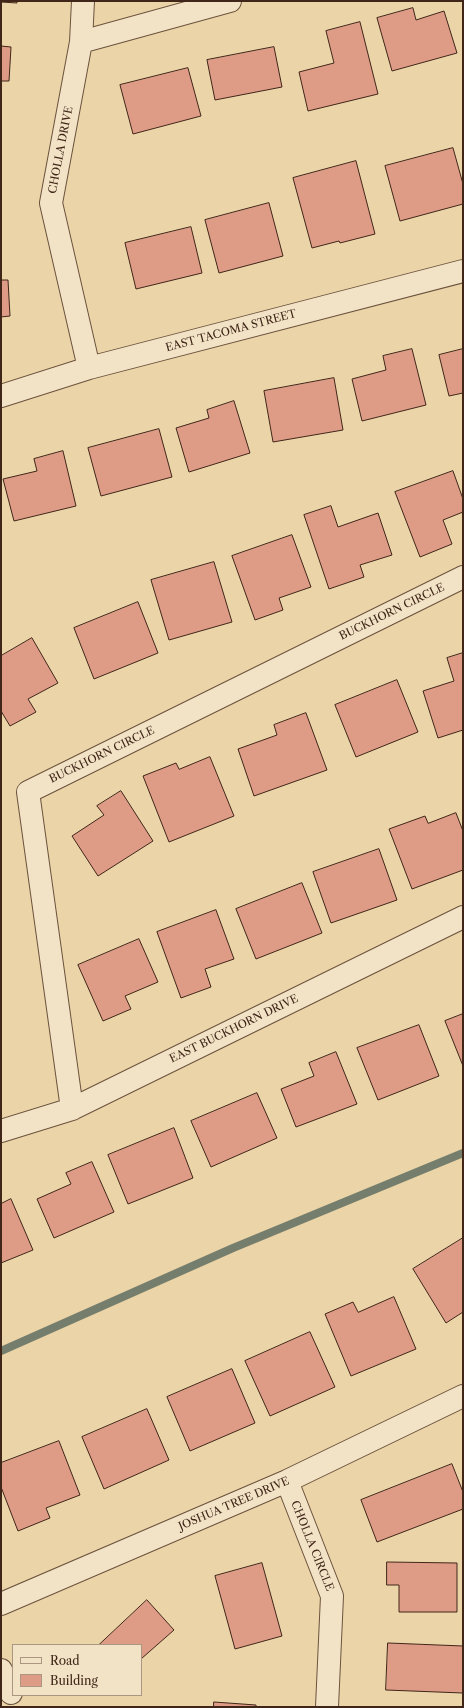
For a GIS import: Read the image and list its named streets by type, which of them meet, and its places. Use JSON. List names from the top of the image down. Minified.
{"streets":{"street":["CHOLLA DRIVE","EAST TACOMA STREET","BUCKHORN CIRCLE","EAST BUCKHORN DRIVE","JOSHUA TREE DRIVE","CHOLLA CIRCLE"]},"crossings":[["CHOLLA DRIVE","EAST TACOMA STREET"],["BUCKHORN CIRCLE","EAST BUCKHORN DRIVE"],["JOSHUA TREE DRIVE","CHOLLA CIRCLE"]],"legend":["Road","Building"]}
